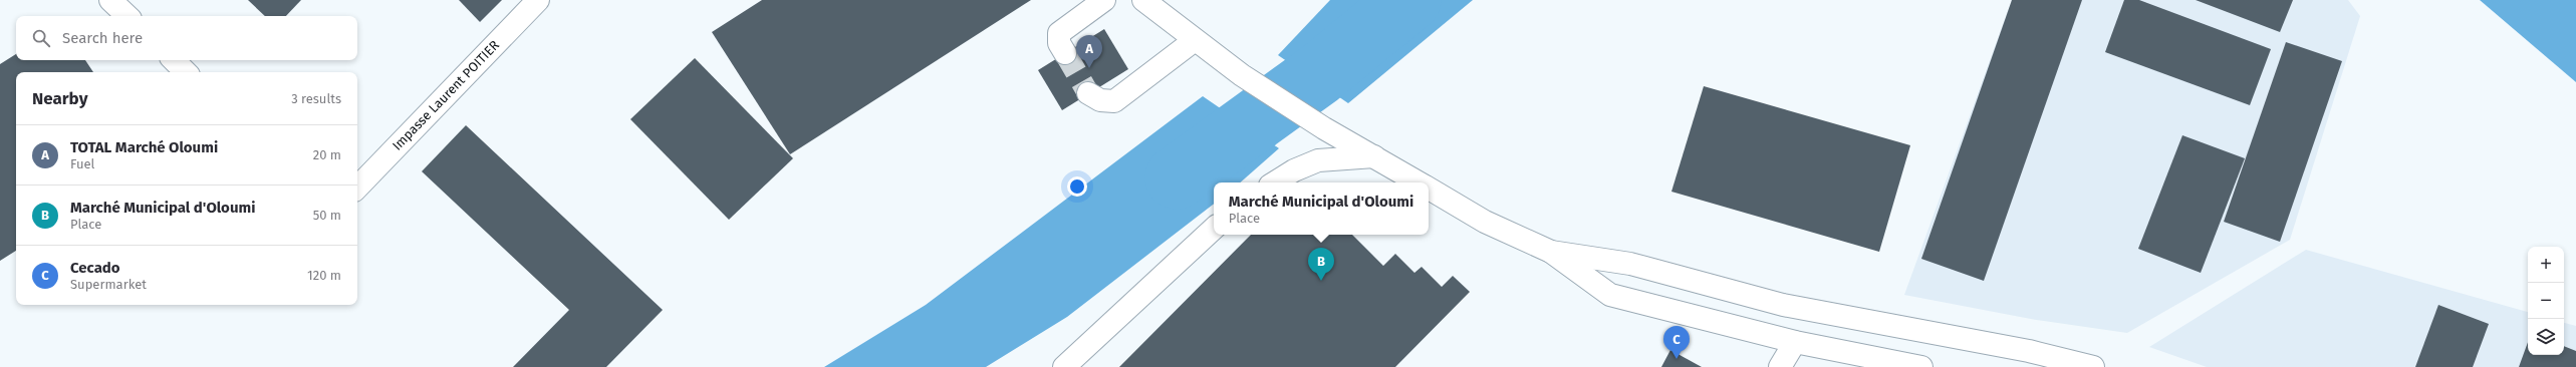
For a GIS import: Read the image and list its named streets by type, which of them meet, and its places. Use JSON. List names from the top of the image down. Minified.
{"streets":{"main road":["Impasse Laurent POITIER"]},"page":{"search":"Search here","pins":["A","B","C"],"heading":["Nearby","3 results"],"list":[{"mark":"A","name":"TOTAL Marché Oloumi","note":"Fuel","value":"20 m"},{"mark":"B","name":"Marché Municipal d'Oloumi","note":"Place","value":"50 m"},{"mark":"C","name":"Cecado","note":"Supermarket","value":"120 m"}],"popup":["Marché Municipal d'Oloumi","Place"],"map_buttons":["+","−"]}}
